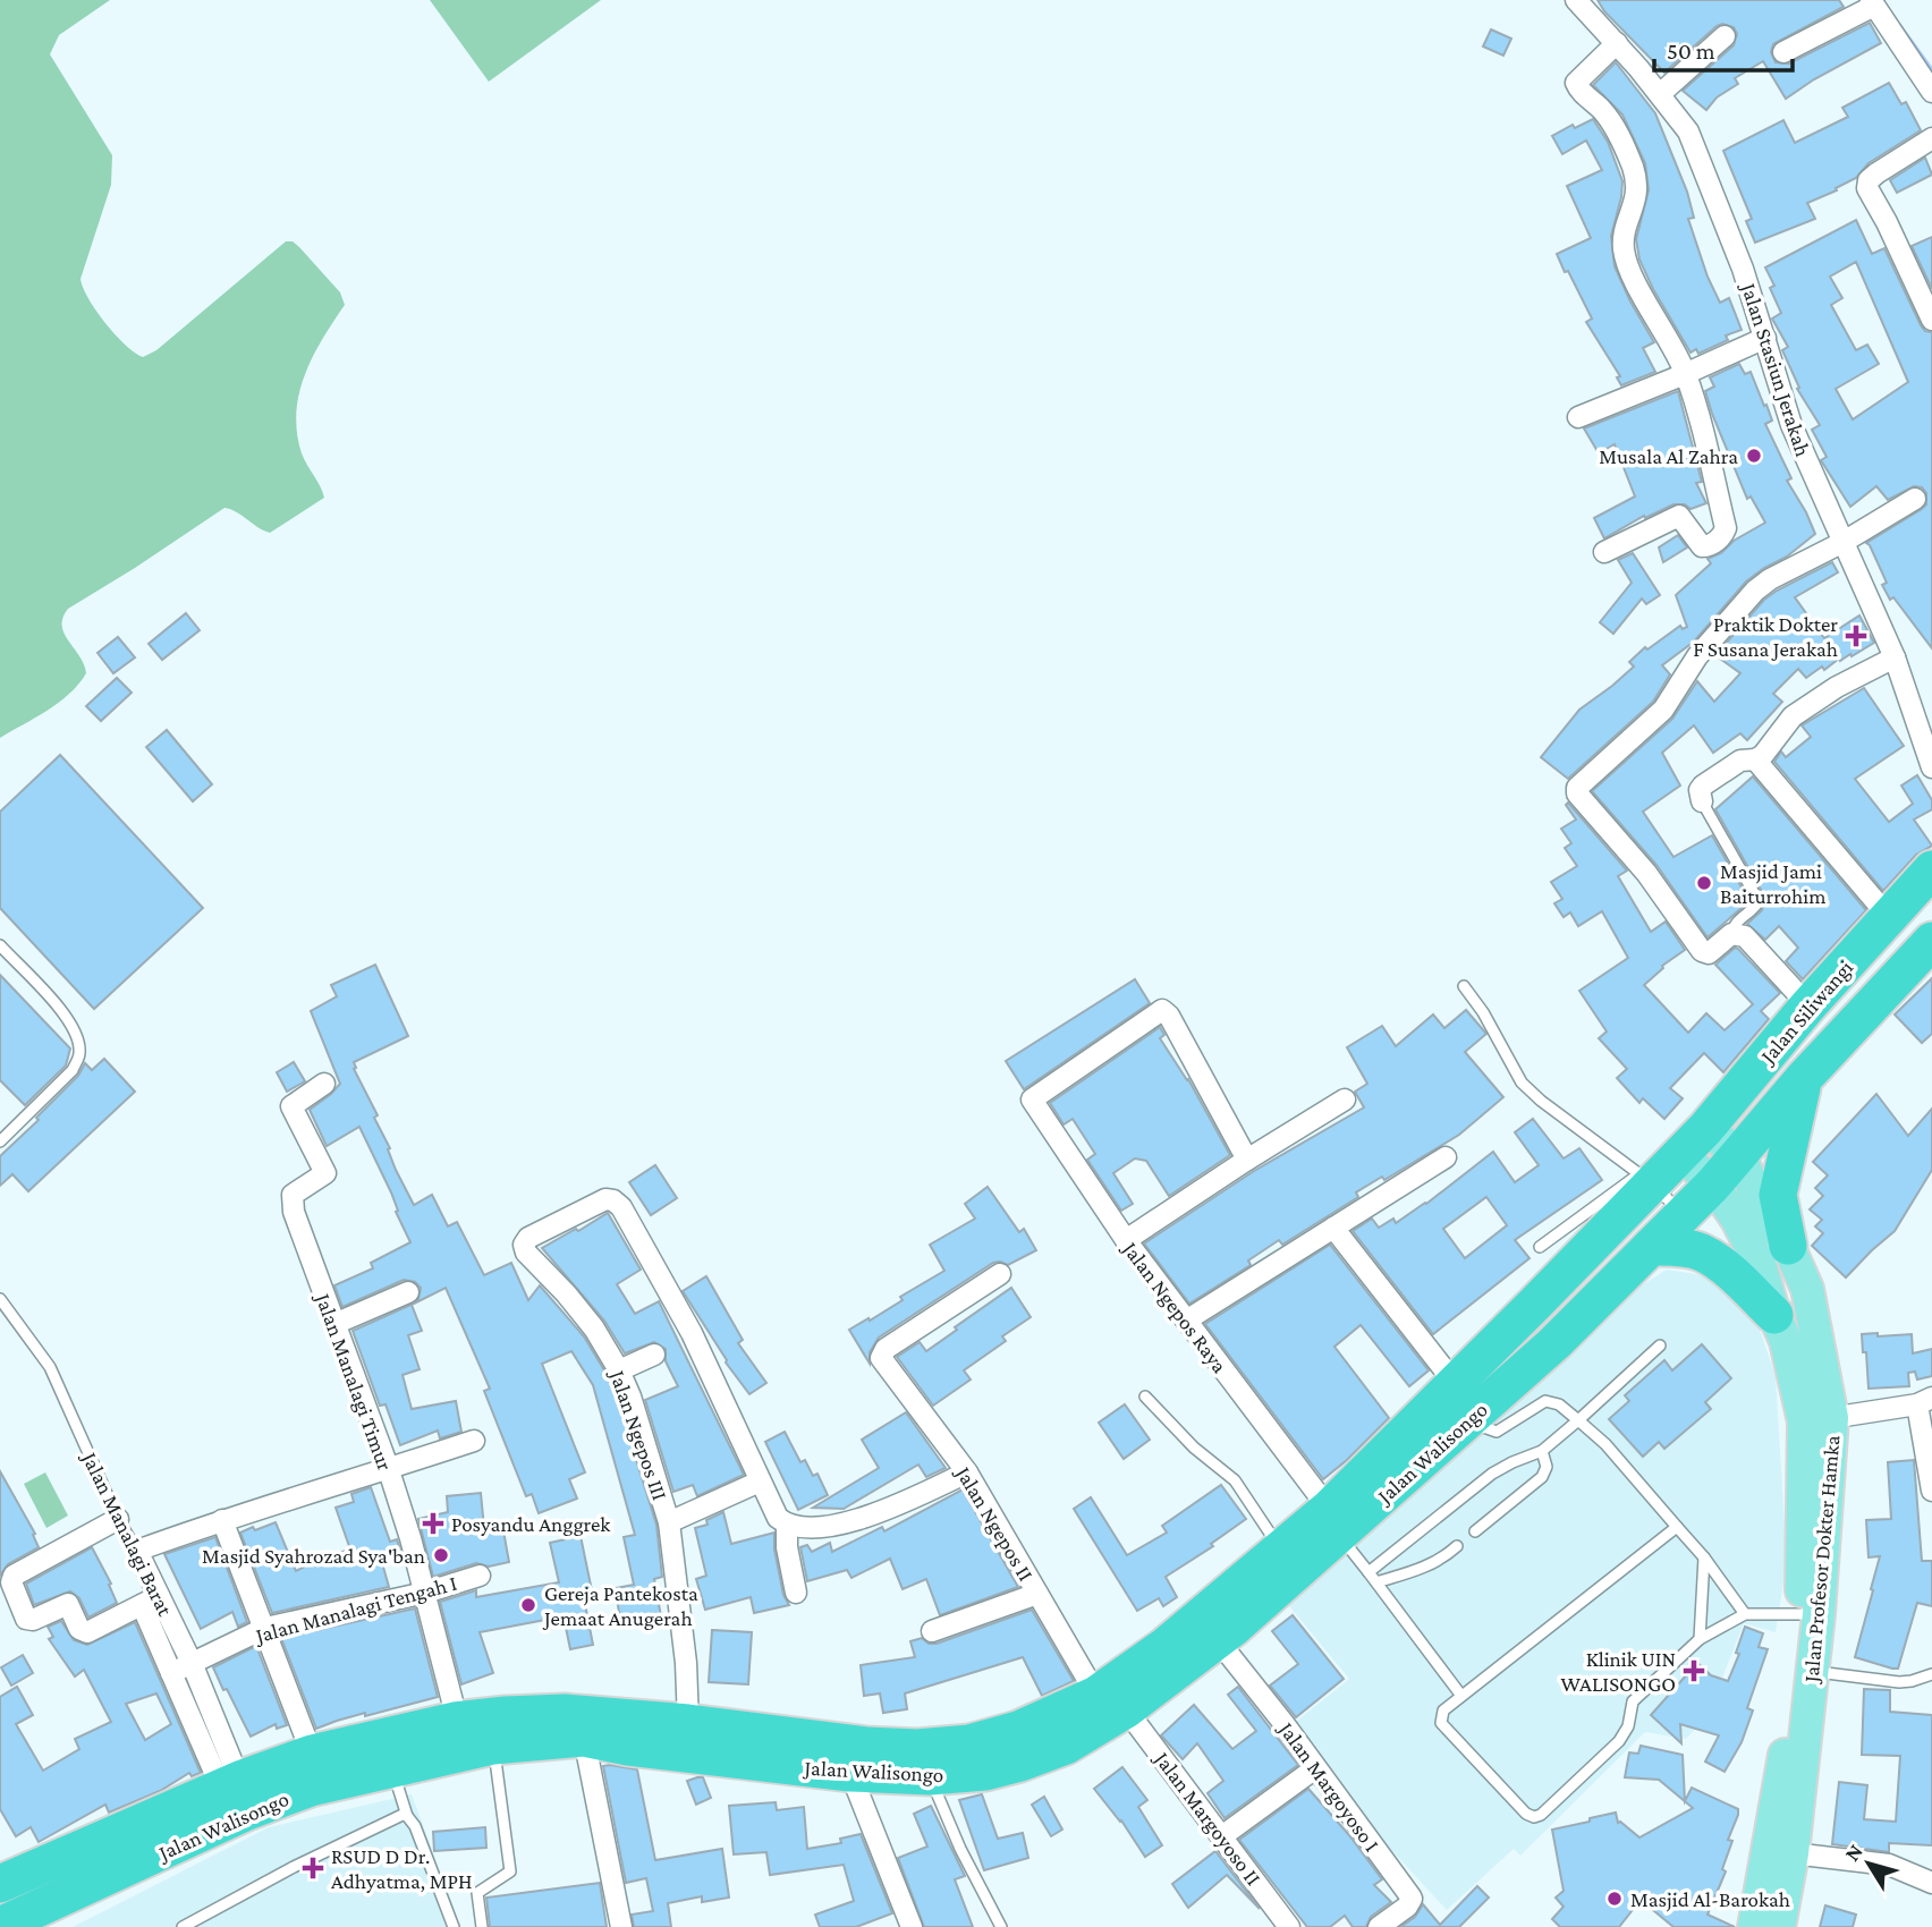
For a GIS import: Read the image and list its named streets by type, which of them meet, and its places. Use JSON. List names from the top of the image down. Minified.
{"streets":{"highway":["Jalan Siliwangi","Jalan Walisongo"],"main road":["Jalan Profesor Dokter Hamka"],"street":["Jalan Stasiun Jerakah","Jalan Ngepos Raya","Jalan Manalagi Timur","Jalan Ngepos III","Jalan Ngepos II","Jalan Manalagi Barat","Jalan Manalagi Tengah I","Jalan Margoyoso I","Jalan Margoyoso II"]},"crossings":[["Jalan Siliwangi","Jalan Walisongo"],["Jalan Siliwangi","Jalan Profesor Dokter Hamka"],["Jalan Ngepos Raya","Jalan Walisongo"],["Jalan Manalagi Timur","Jalan Walisongo"],["Jalan Manalagi Timur","Jalan Manalagi Tengah I"],["Jalan Ngepos III","Jalan Walisongo"],["Jalan Walisongo","Jalan Ngepos II"],["Jalan Walisongo","Jalan Manalagi Barat"],["Jalan Walisongo","Jalan Profesor Dokter Hamka"],["Jalan Walisongo","Jalan Margoyoso I"],["Jalan Walisongo","Jalan Margoyoso II"],["Jalan Ngepos II","Jalan Margoyoso II"],["Jalan Manalagi Barat","Jalan Manalagi Tengah I"]],"places":{"other":["Musala Al Zahra","Masjid Jami Baiturrohim","Masjid Syahrozad Sya'ban","Gereja Pantekosta Jemaat Anugerah","Masjid Al-Barokah"],"health":["Praktik Dokter F Susana Jerakah","Posyandu Anggrek","Klinik UIN WALISONGO","RSUD D Dr. Adhyatma, MPH"]},"scale_bar":"50 m","north":"top left"}
